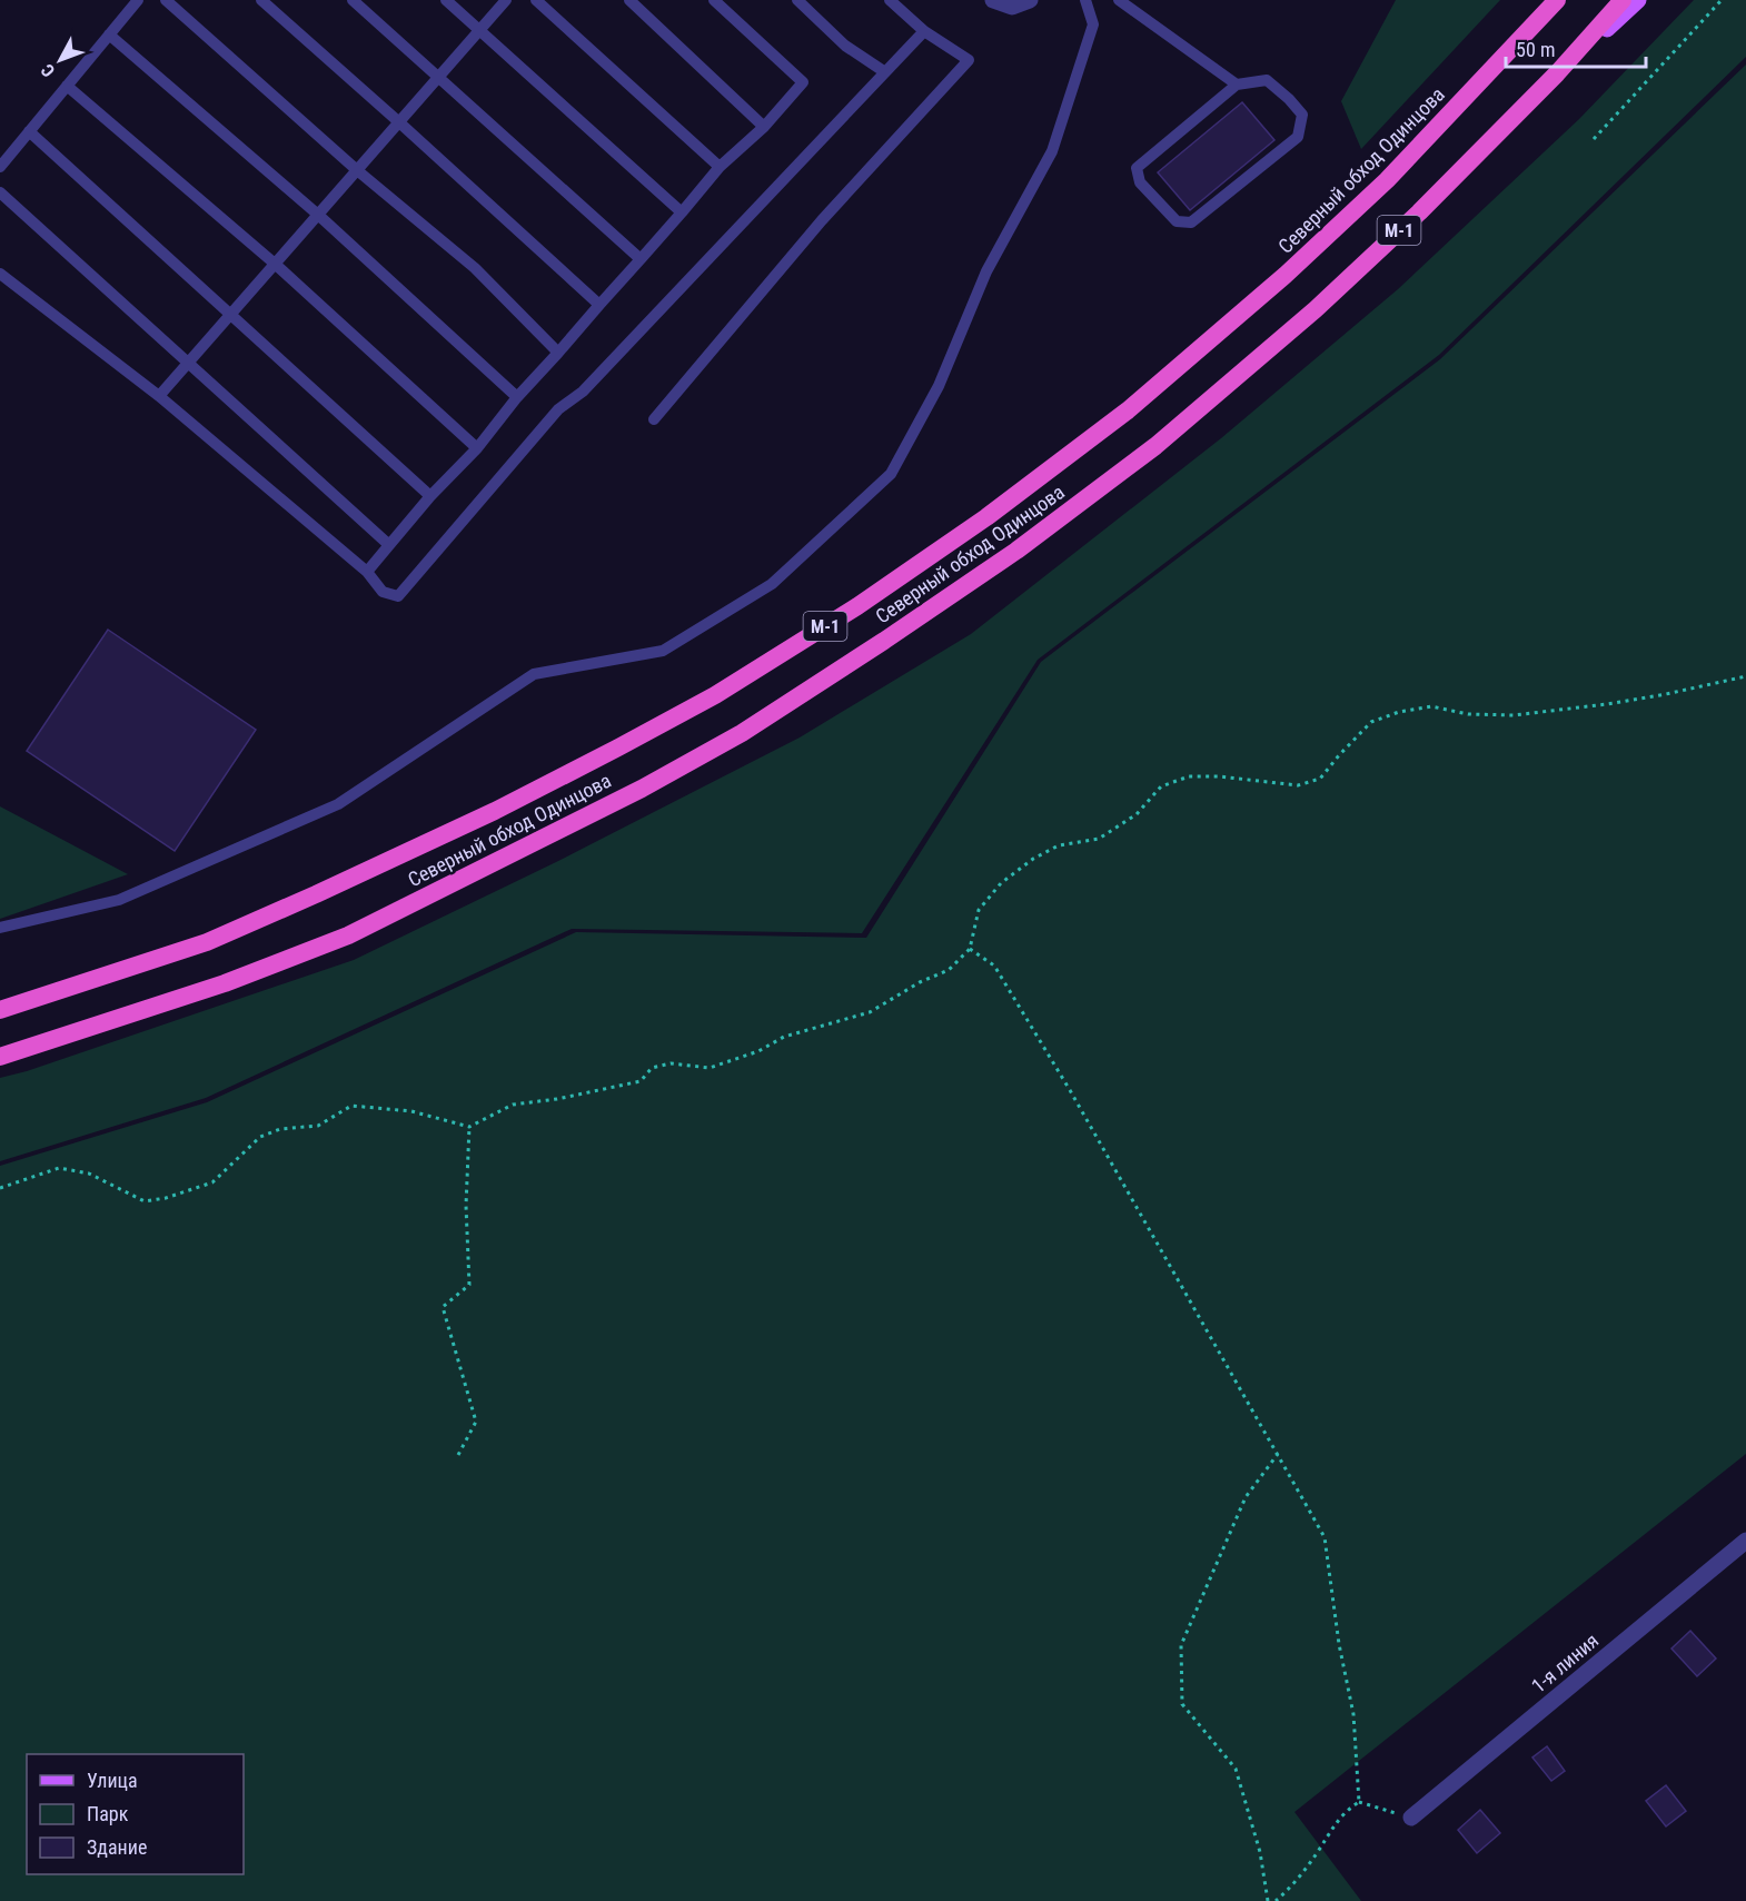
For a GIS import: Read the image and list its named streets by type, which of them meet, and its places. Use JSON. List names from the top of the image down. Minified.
{"streets":{"highway":["Северный обход Одинцова","М-1"],"street":["1-я линия"]},"legend":["Улица","Парк","Здание"],"scale_bar":"50 m","north":"bottom left"}
